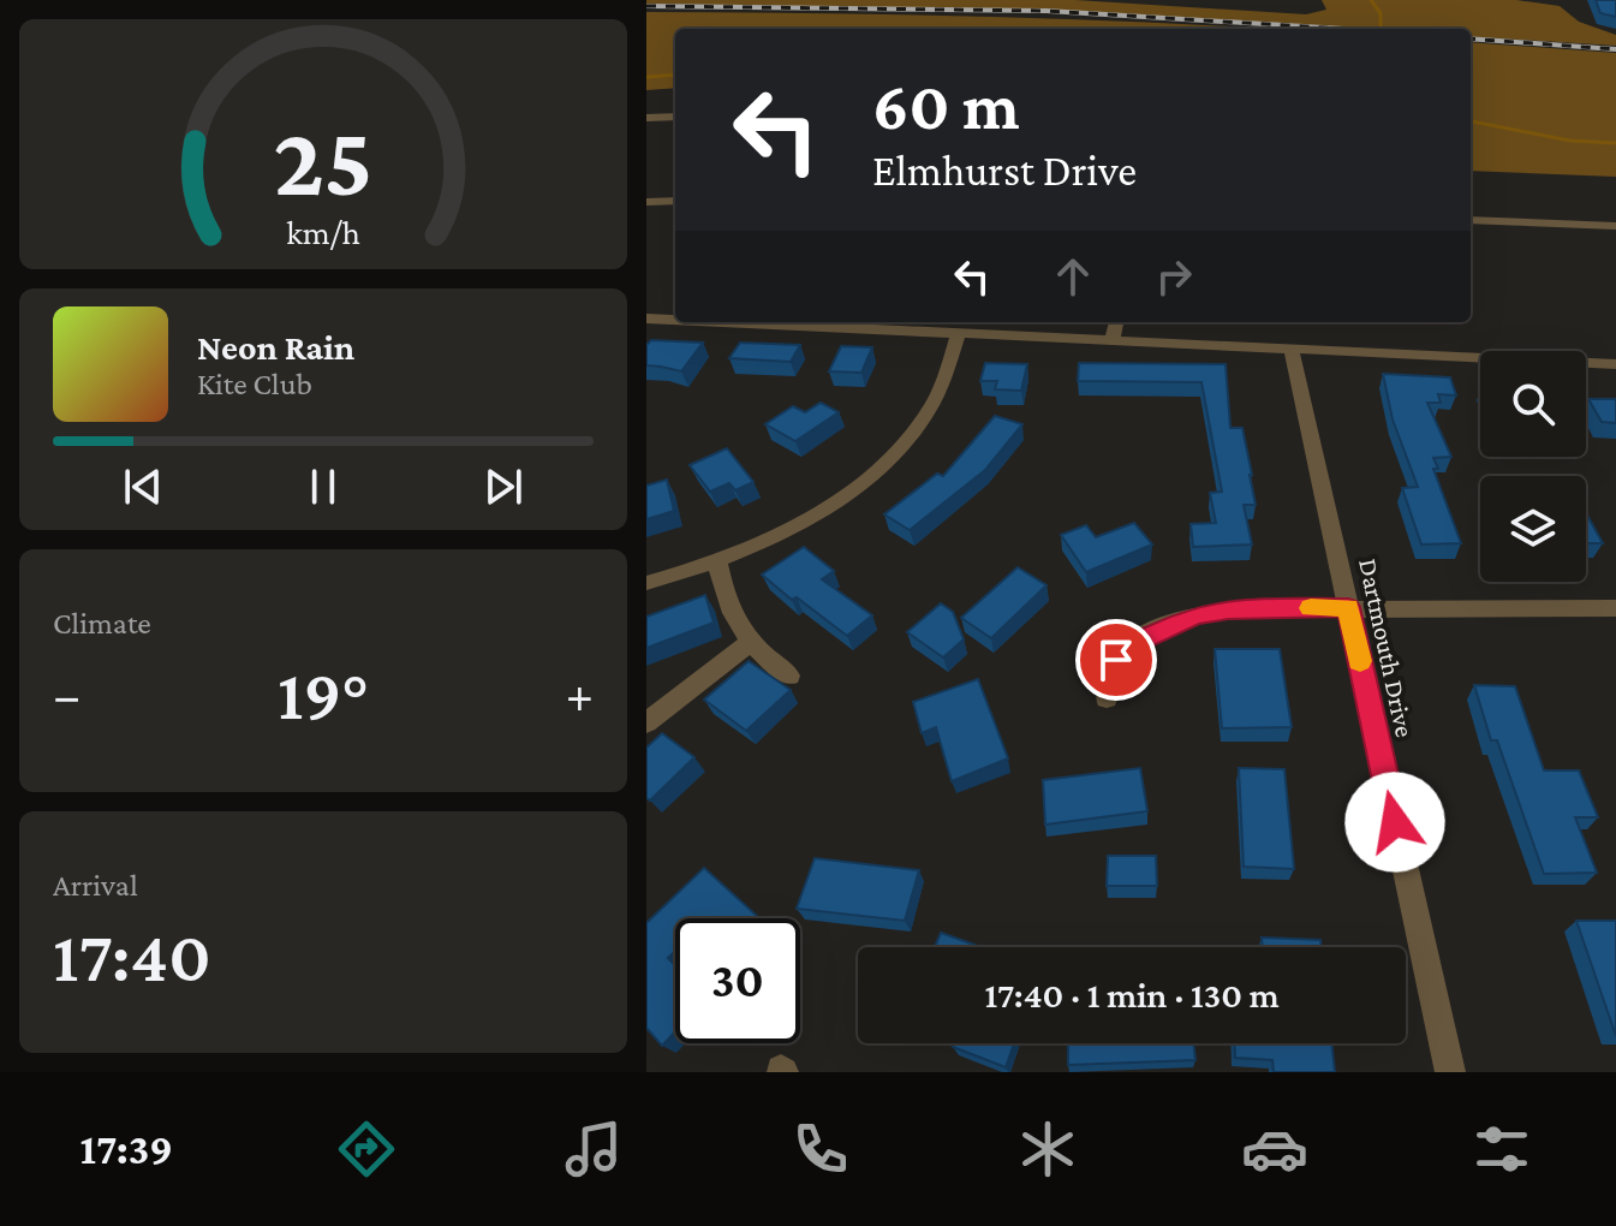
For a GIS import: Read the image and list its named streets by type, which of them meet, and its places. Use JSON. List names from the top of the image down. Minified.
{"streets":{"street":["Dartmouth Drive"]},"page":{"turn":["60 m","Elmhurst Drive"],"song":["Neon Rain","Kite Club"],"tile":["Climate",["Arrival","17:40"]],"heat":["−","19°","+"],"limit":"30","trip":"17:40 · 1 min · 130 m","tabs":"17:39","gauge":["25","km/h"]}}
